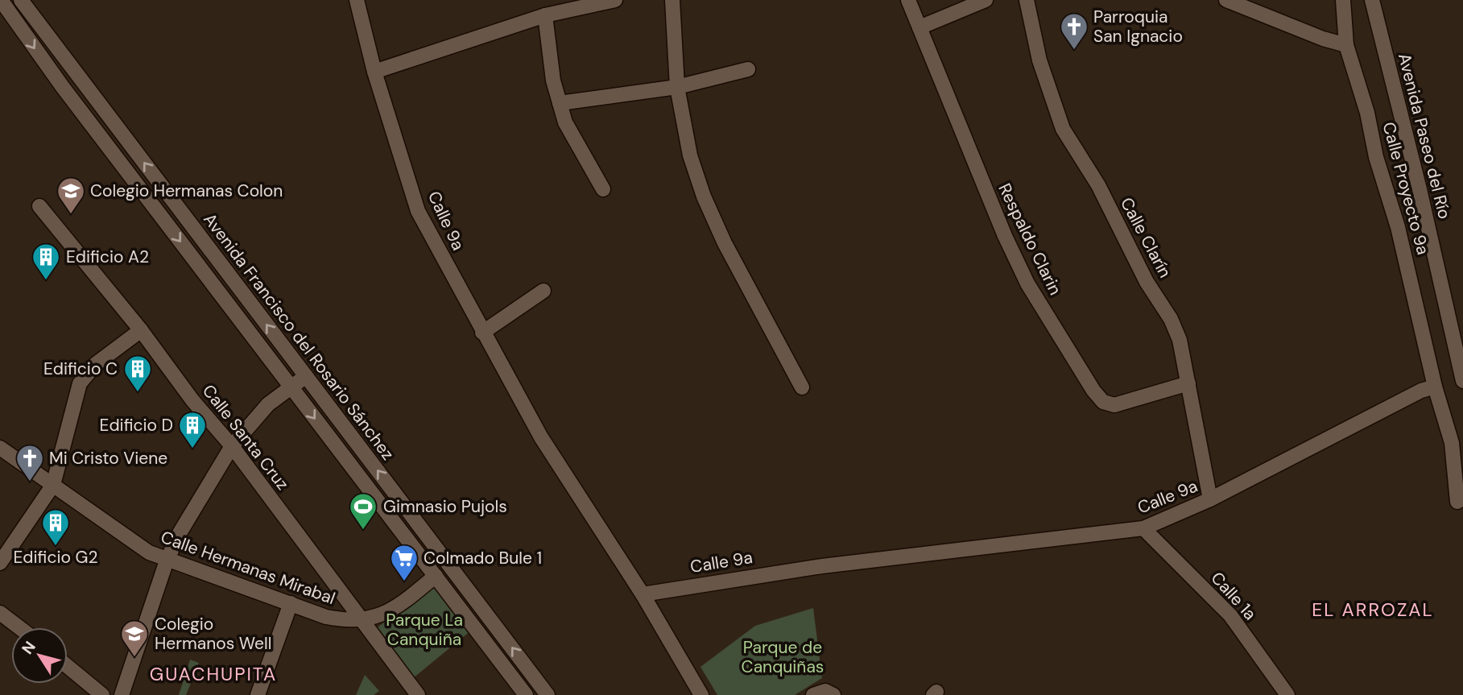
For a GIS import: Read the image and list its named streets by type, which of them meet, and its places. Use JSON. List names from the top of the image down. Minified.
{"streets":{"street":["Avenida Paseo del Río","Calle Proyecto 9a","Calle 9a","Calle Clarín","Respaldo Clarin","Avenida Francisco del Rosario Sánchez","Calle Santa Cruz","Calle Hermanas Mirabal","Calle 1a"]},"crossings":[["Calle Proyecto 9a","Calle 9a"],["Calle 9a","Calle Clarín"],["Calle 9a","Calle 1a"],["Calle Clarín","Respaldo Clarin"],["Calle Santa Cruz","Calle Hermanas Mirabal"]],"districts":["EL ARROZAL","GUACHUPITA"],"parks":["Parque La Canquiña","Parque de Canquiñas"],"places":{"church":["Parroquia San Ignacio","Mi Cristo Viene"],"school or university":["Colegio Hermanas Colon","Colegio Hermanos Well"],"building":["Edificio A2","Edificio C","Edificio D","Edificio G2"],"sports":["Gimnasio Pujols"],"supermarket":["Colmado Bule 1"]},"north":"top left"}
